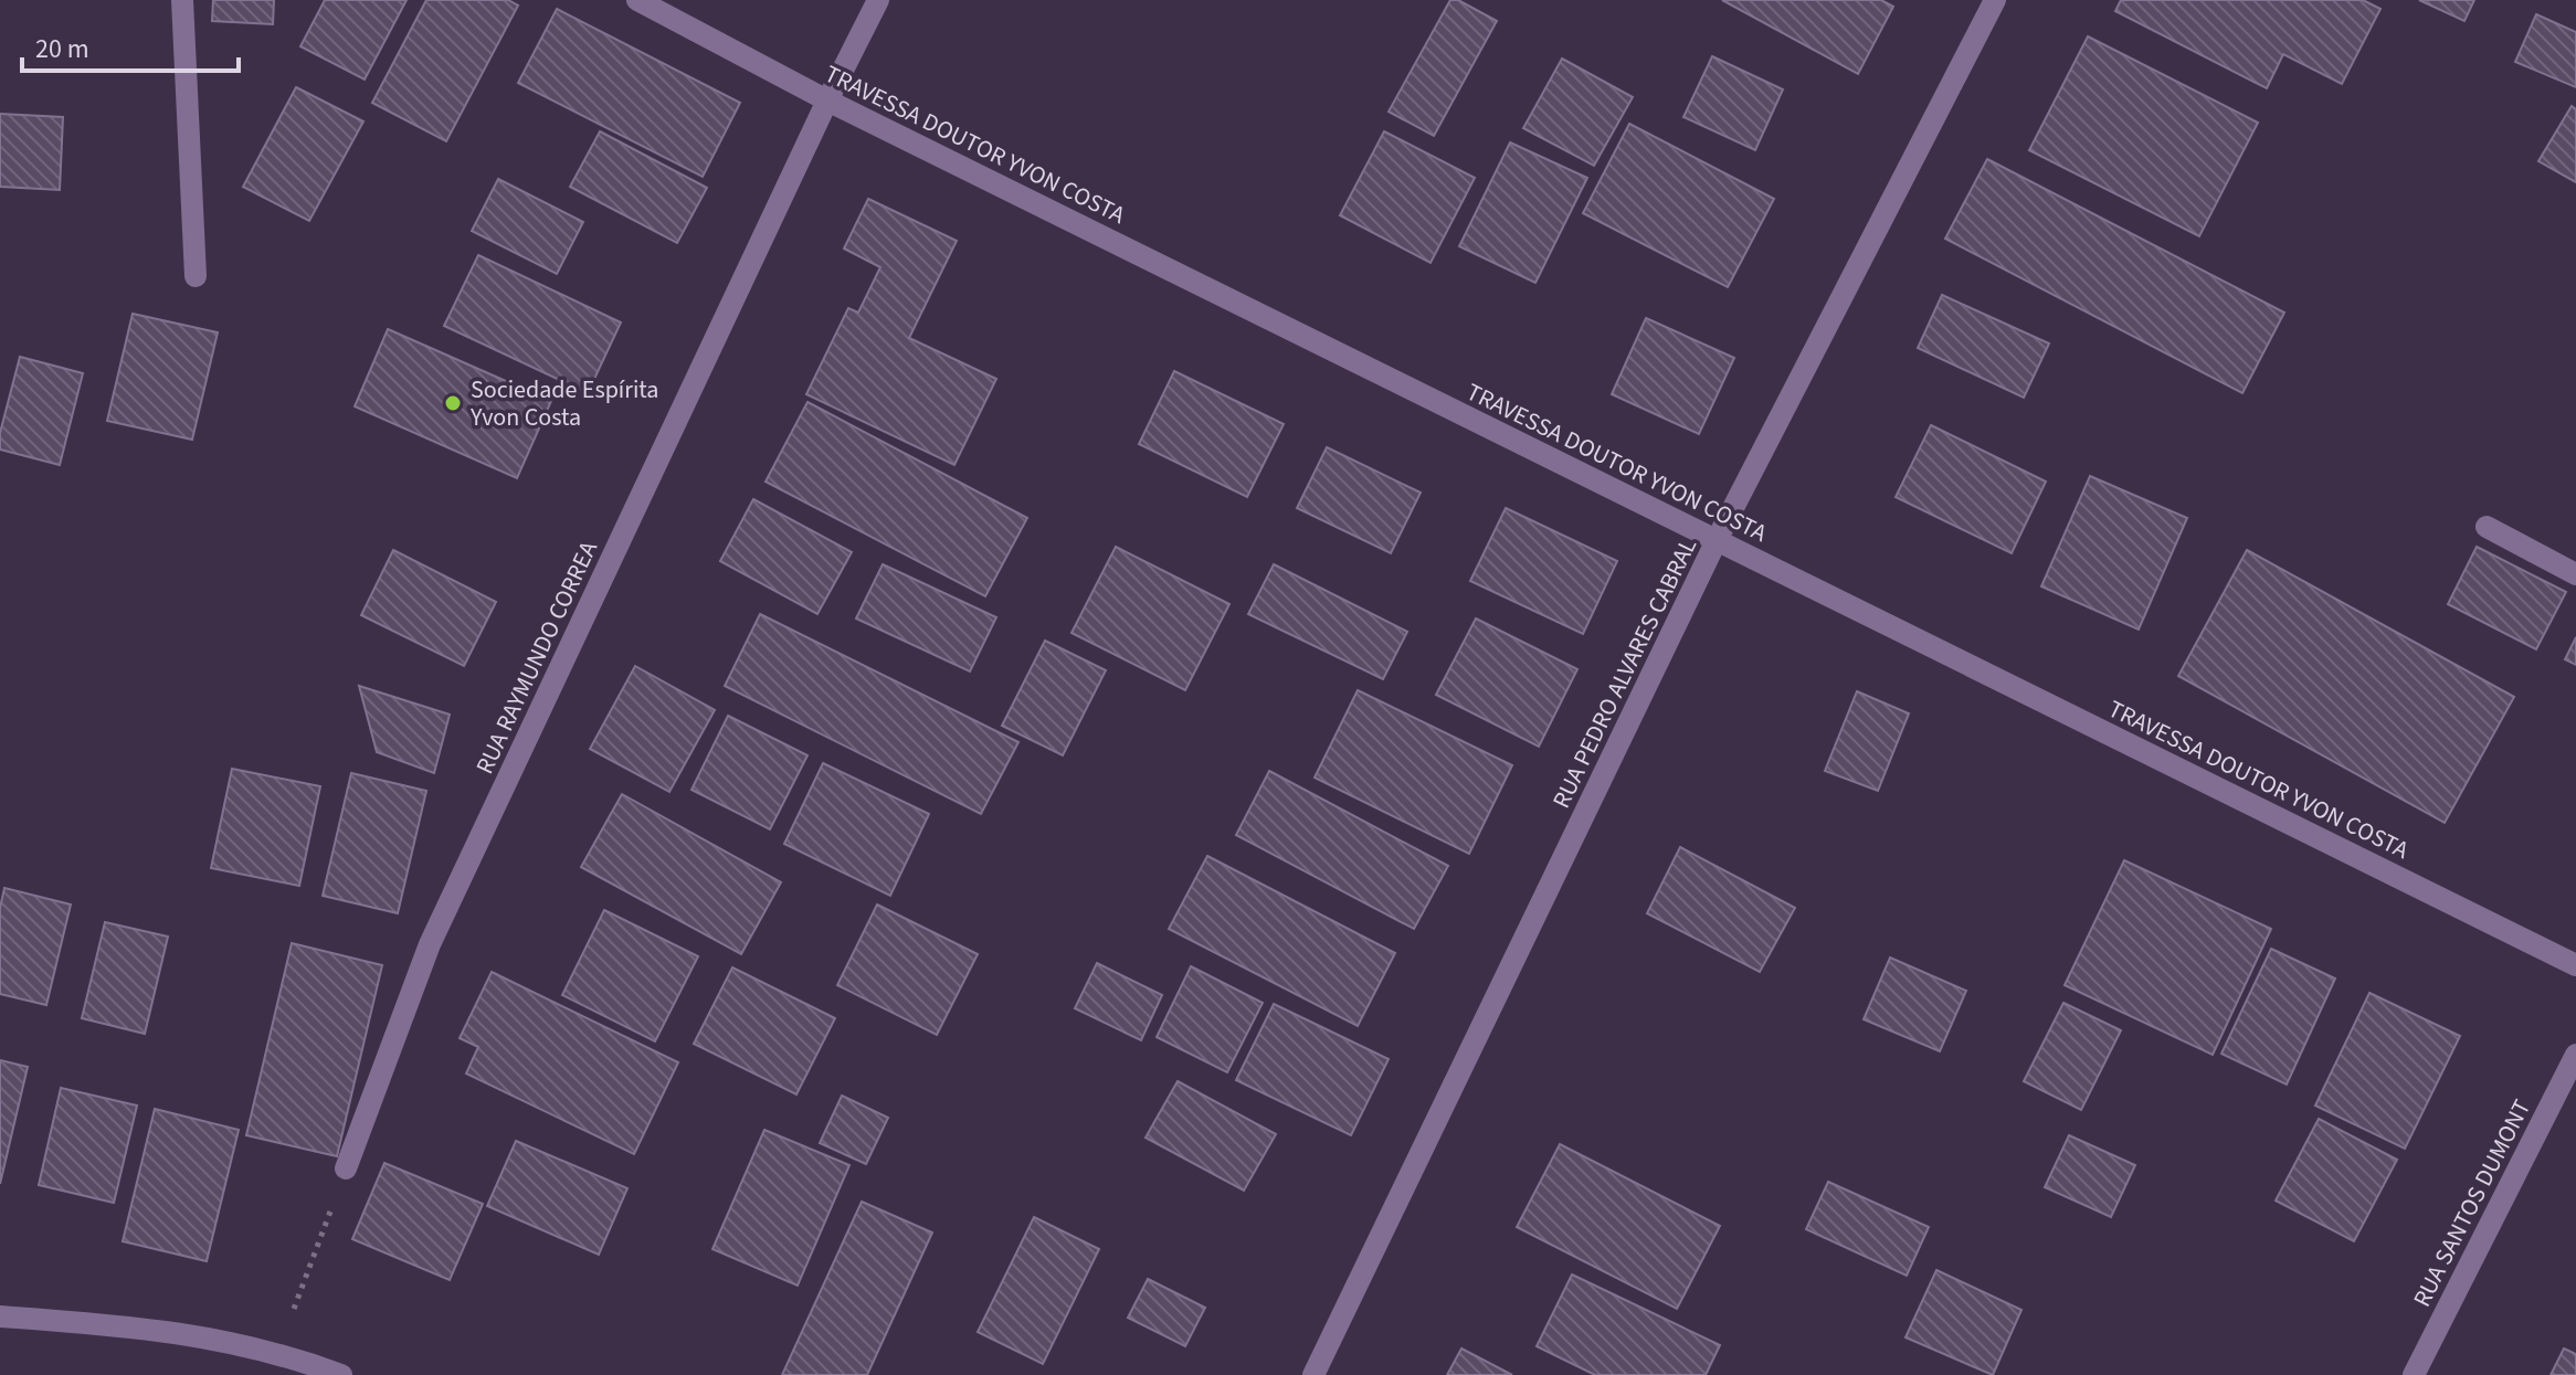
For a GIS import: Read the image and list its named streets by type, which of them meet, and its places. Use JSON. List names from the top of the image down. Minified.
{"streets":{"street":["TRAVESSA DOUTOR YVON COSTA","RUA RAYMUNDO CORREA","RUA PEDRO ALVARES CABRAL","RUA SANTOS DUMONT"]},"crossings":[["TRAVESSA DOUTOR YVON COSTA","RUA RAYMUNDO CORREA"],["TRAVESSA DOUTOR YVON COSTA","RUA PEDRO ALVARES CABRAL"]],"places":["Sociedade Espírita Yvon Costa"],"scale_bar":"20 m"}
